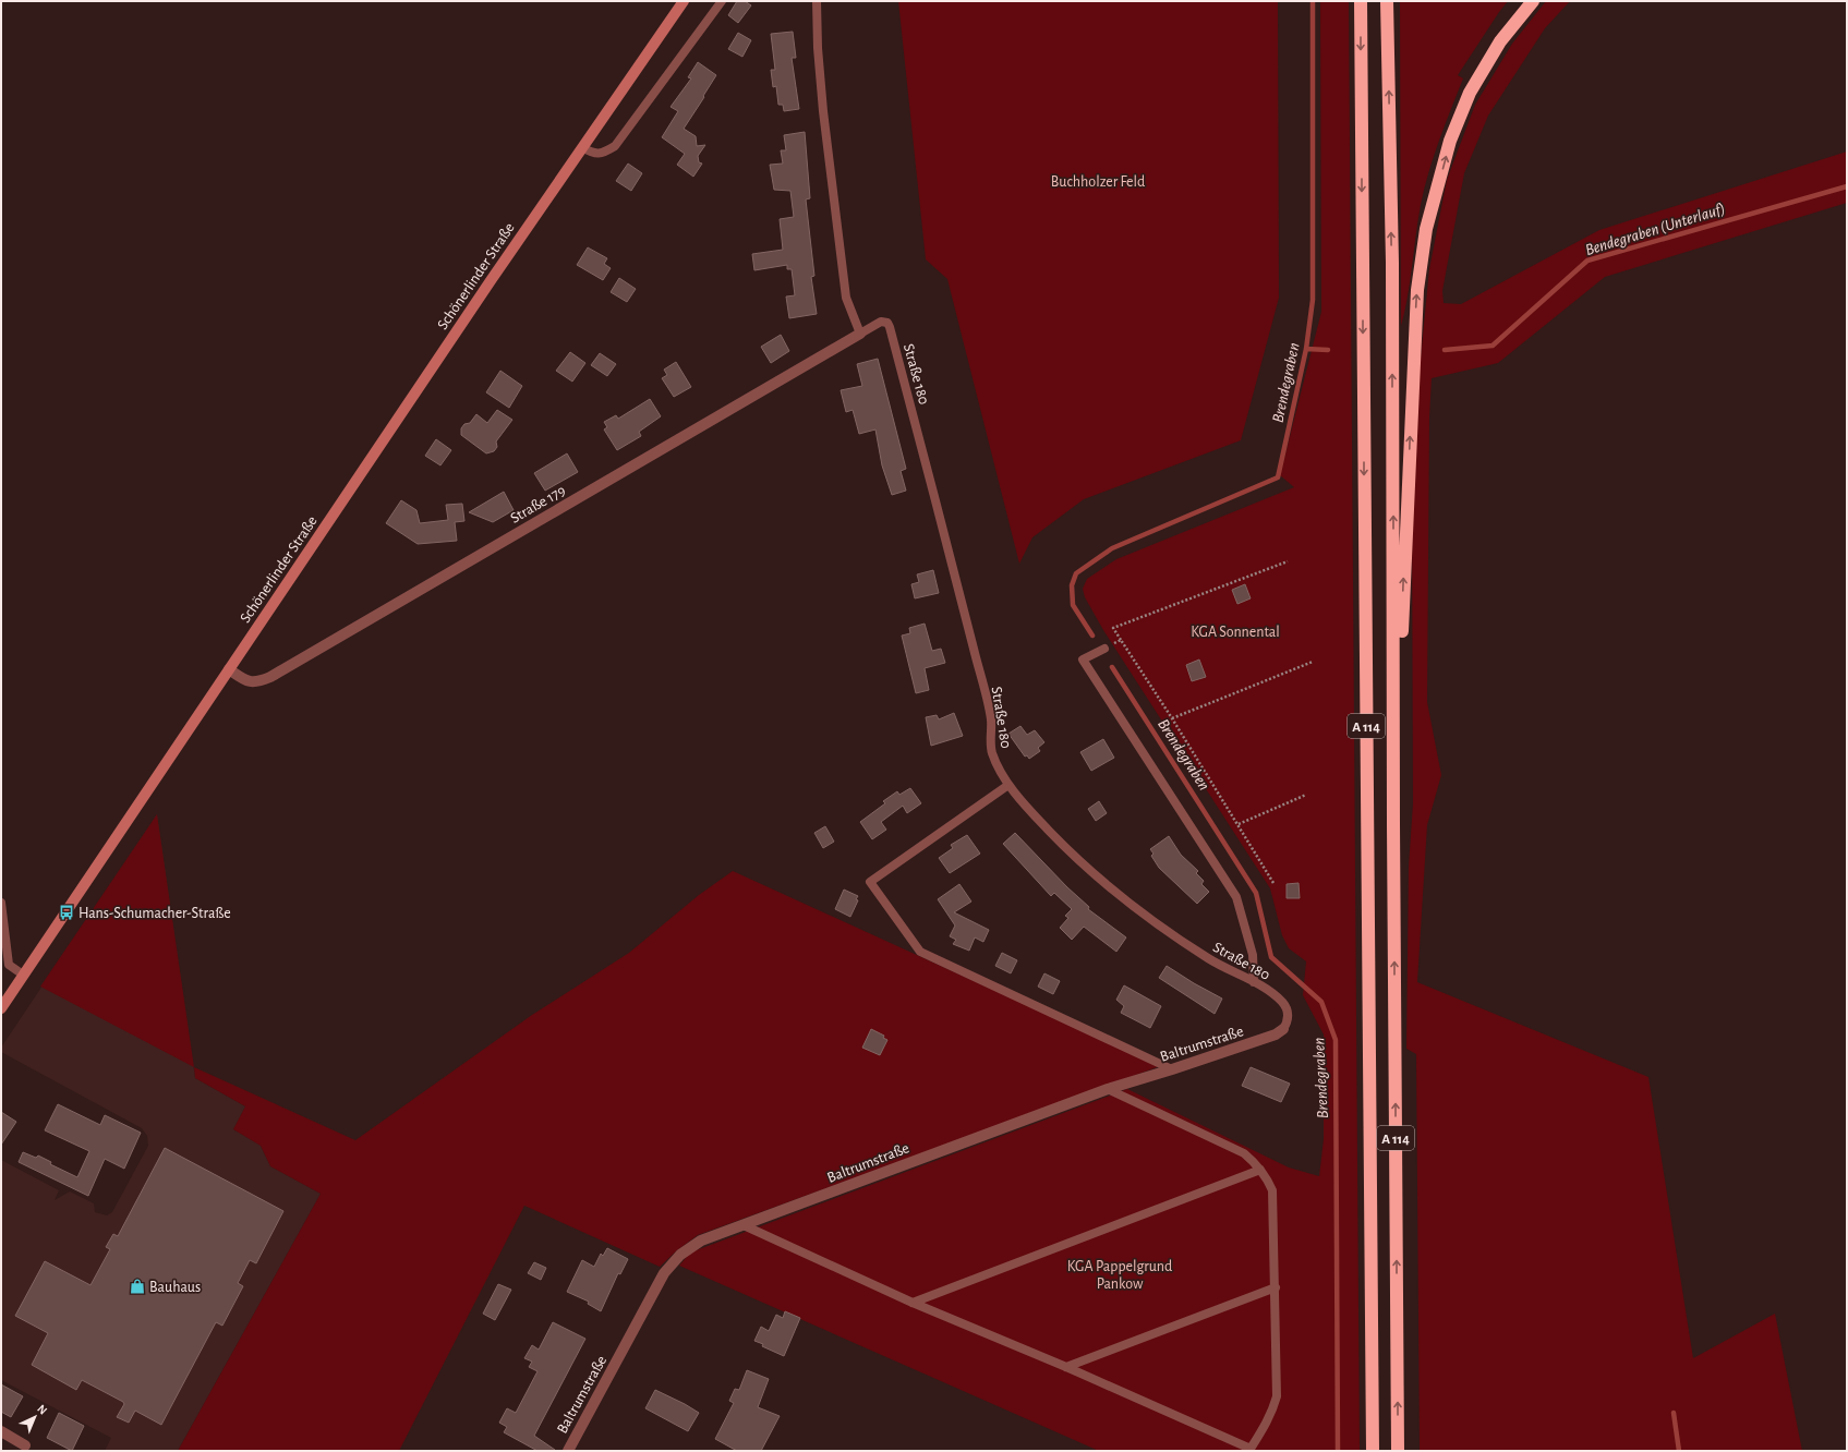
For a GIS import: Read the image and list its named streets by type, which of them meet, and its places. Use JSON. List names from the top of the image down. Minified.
{"streets":{"highway":["A 114"],"main road":["Schönerlinder Straße"],"street":["Straße 179","Baltrumstraße"],"lane":["Straße 180"]},"crossings":[["Schönerlinder Straße","Straße 179"],["Straße 180","Straße 179"],["Straße 180","Baltrumstraße"]],"water":["Bendegraben (Unterlauf)","Brendegraben"],"parks":["Buchholzer Feld","KGA Sonnental","KGA Pappelgrund Pankow"],"places":{"bus stop":["Hans-Schumacher-Straße"],"shop":["Bauhaus"]},"north":"top right"}
